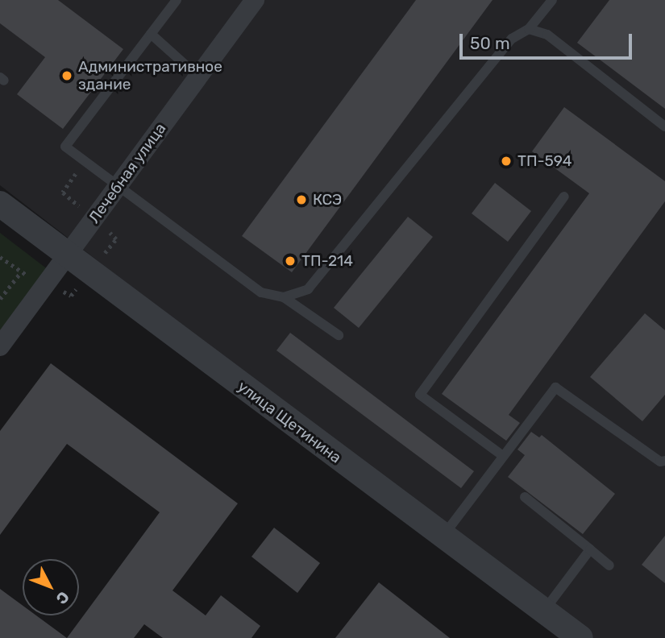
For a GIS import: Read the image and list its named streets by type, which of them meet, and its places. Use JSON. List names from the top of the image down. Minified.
{"streets":{"street":["Лечебная улица","улица Щетинина"]},"crossings":[["Лечебная улица","улица Щетинина"]],"places":["Административное здание","ТП-594","КСЭ","ТП-214"],"scale_bar":"50 m","north":"bottom right"}
